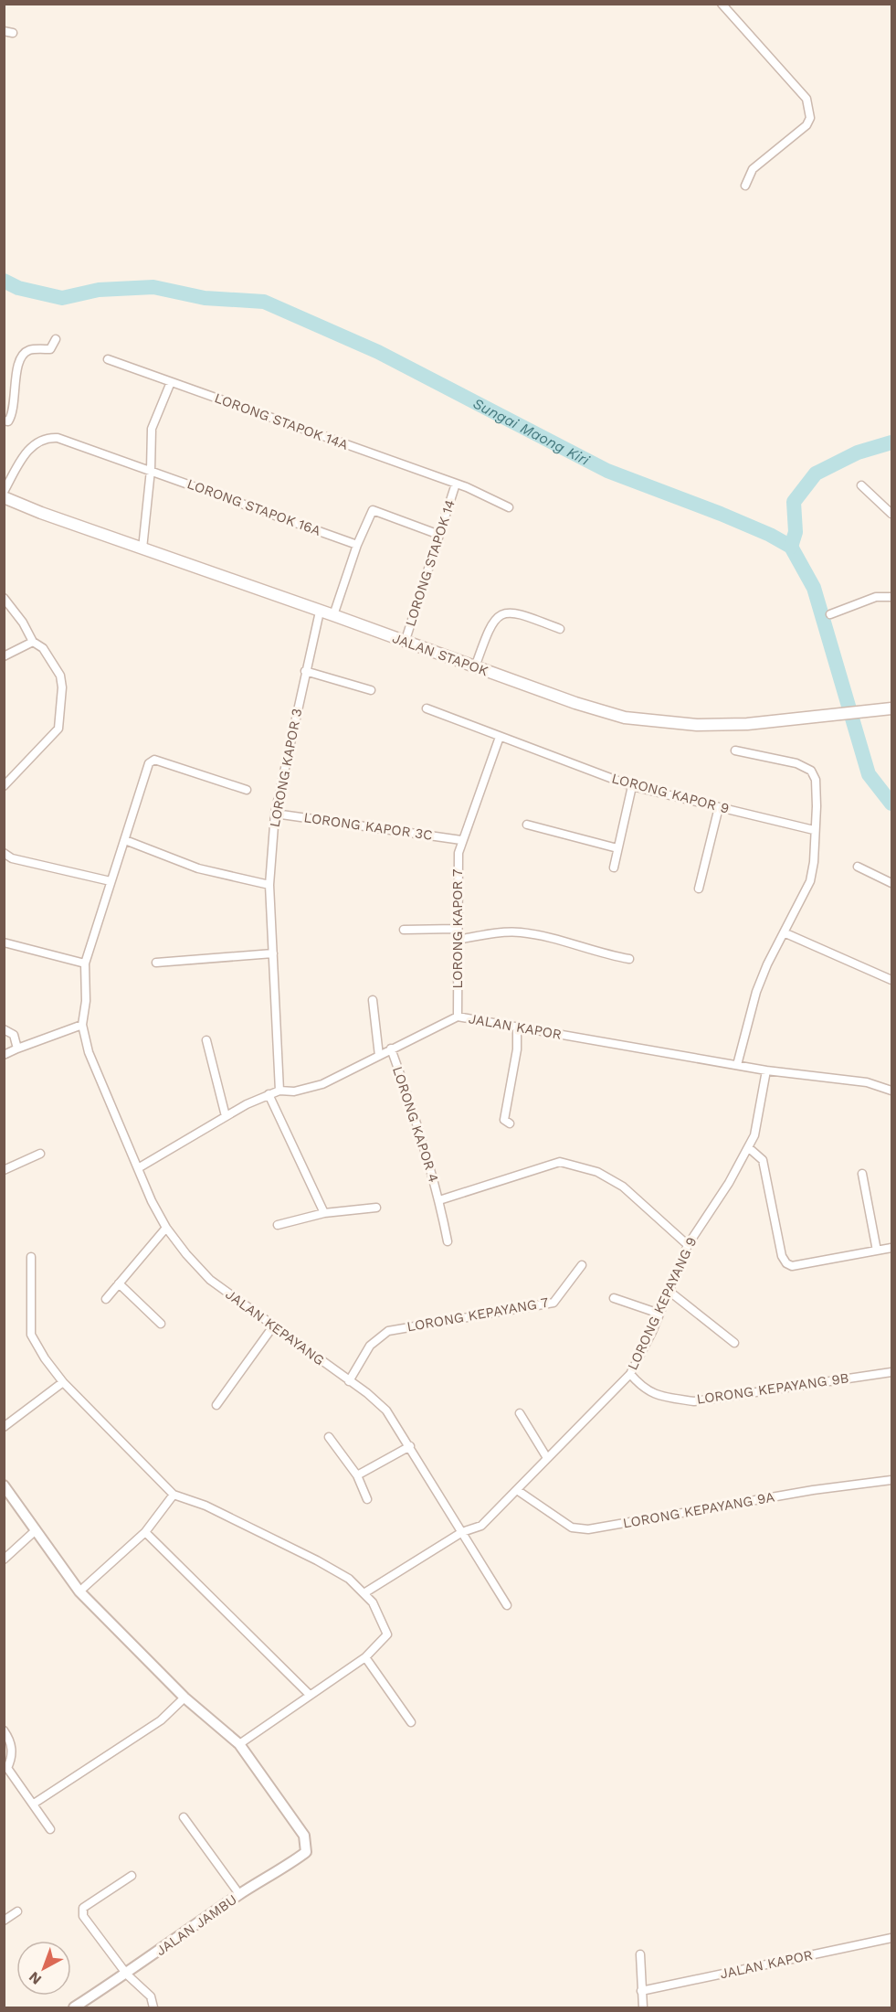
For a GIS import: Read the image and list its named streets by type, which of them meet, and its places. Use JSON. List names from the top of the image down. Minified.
{"streets":{"main road":["JALAN STAPOK"],"street":["LORONG STAPOK 14A","LORONG STAPOK 16A","LORONG STAPOK 14","LORONG KAPOR 3","LORONG KAPOR 9","LORONG KAPOR 3C","LORONG KAPOR 7","JALAN KAPOR","LORONG KAPOR 4","LORONG KEPAYANG 9","LORONG KEPAYANG 7","JALAN KEPAYANG","LORONG KEPAYANG 9B","LORONG KEPAYANG 9A","JALAN JAMBU"]},"crossings":[["LORONG STAPOK 14A","LORONG STAPOK 14"],["LORONG STAPOK 14","JALAN STAPOK"],["JALAN STAPOK","LORONG KAPOR 3"],["LORONG KAPOR 3","LORONG KAPOR 3C"],["LORONG KAPOR 3","JALAN KAPOR"],["LORONG KAPOR 9","LORONG KAPOR 7"],["LORONG KAPOR 3C","LORONG KAPOR 7"],["LORONG KAPOR 7","JALAN KAPOR"],["JALAN KAPOR","LORONG KAPOR 4"],["JALAN KAPOR","LORONG KEPAYANG 9"],["JALAN KAPOR","JALAN KEPAYANG"],["LORONG KAPOR 4","LORONG KEPAYANG 9"],["LORONG KEPAYANG 9","JALAN KEPAYANG"],["LORONG KEPAYANG 9","LORONG KEPAYANG 9B"],["LORONG KEPAYANG 9","LORONG KEPAYANG 9A"],["LORONG KEPAYANG 7","JALAN KEPAYANG"]],"water":["Sungai Maong Kiri"],"north":"bottom left"}
